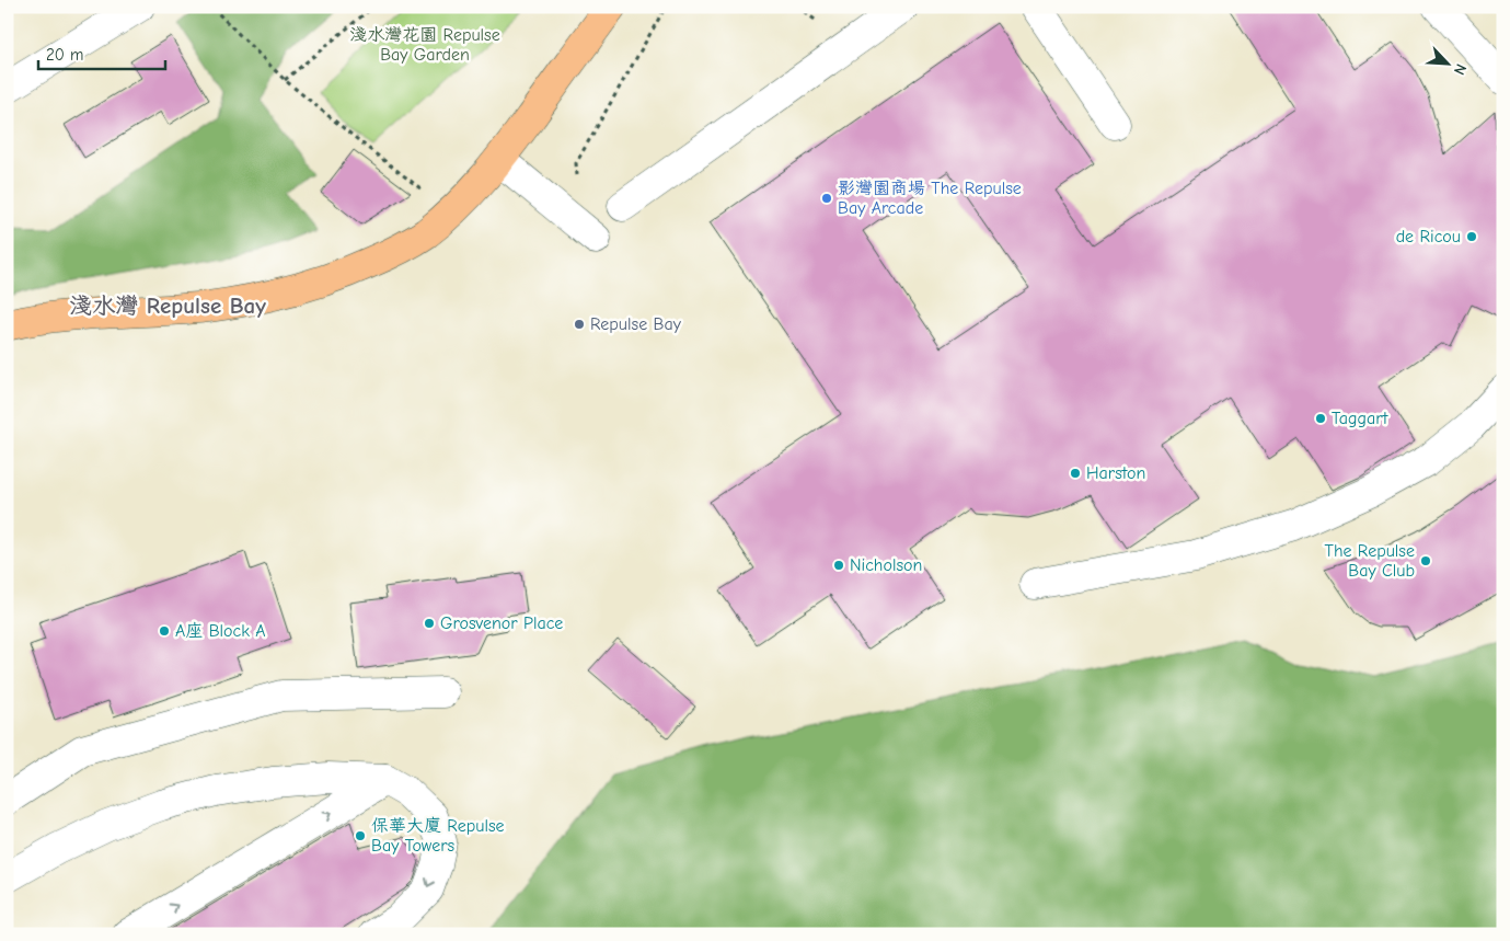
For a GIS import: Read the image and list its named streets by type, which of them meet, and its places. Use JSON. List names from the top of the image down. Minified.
{"districts":["淺水灣 Repulse Bay"],"parks":["淺水灣花園 Repulse Bay Garden"],"places":["影灣園商場 The Repulse Bay Arcade","de Ricou","Repulse Bay","Taggart","Harston","The Repulse Bay Club","Nicholson","Grosvenor Place","A座 Block A","保華大廈 Repulse Bay Towers"],"scale_bar":"20 m","north":"bottom right"}
